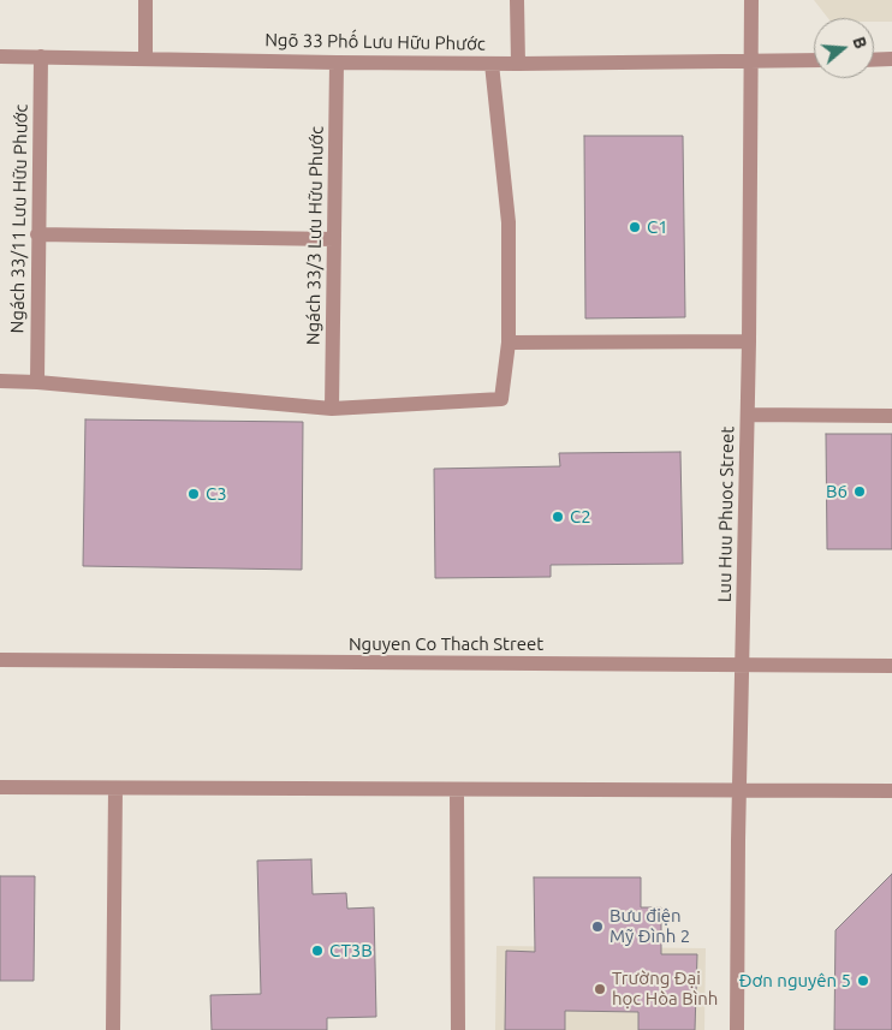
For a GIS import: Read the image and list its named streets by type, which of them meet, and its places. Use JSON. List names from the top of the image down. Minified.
{"streets":{"street":["Ngõ 33 Phố Lưu Hữu Phước","Ngách 33/11 Lưu Hữu Phước","Ngách 33/3 Lưu Hữu Phước","Luu Huu Phuoc Street","Nguyen Co Thach Street"]},"crossings":[["Ngõ 33 Phố Lưu Hữu Phước","Ngách 33/11 Lưu Hữu Phước"],["Ngõ 33 Phố Lưu Hữu Phước","Ngách 33/3 Lưu Hữu Phước"],["Ngõ 33 Phố Lưu Hữu Phước","Luu Huu Phuoc Street"],["Luu Huu Phuoc Street","Nguyen Co Thach Street"]],"places":["C1","B6","C3","C2","Bưu điện Mỹ Đình 2","CT3B","Đơn nguyên 5","Trường Đại học Hòa Bình"],"north":"right"}
